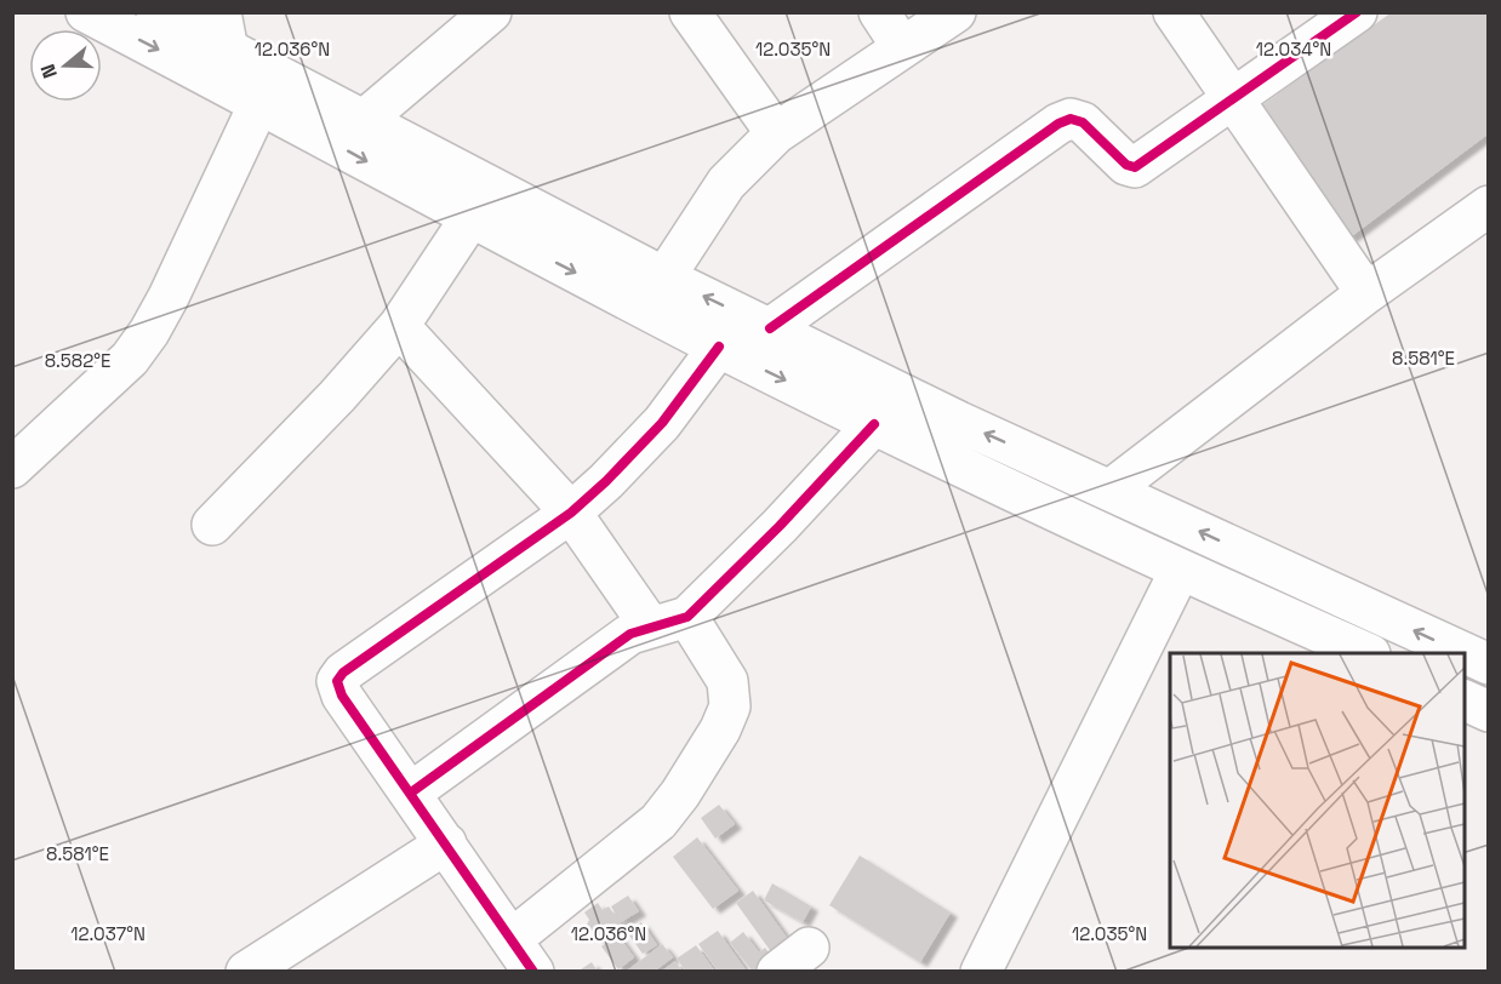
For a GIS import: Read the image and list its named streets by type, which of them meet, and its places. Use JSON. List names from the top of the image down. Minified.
{"north":"left","coordinates":["12.036°N","12.035°N","12.034°N","8.581°E","8.582°E","12.037°N"]}
